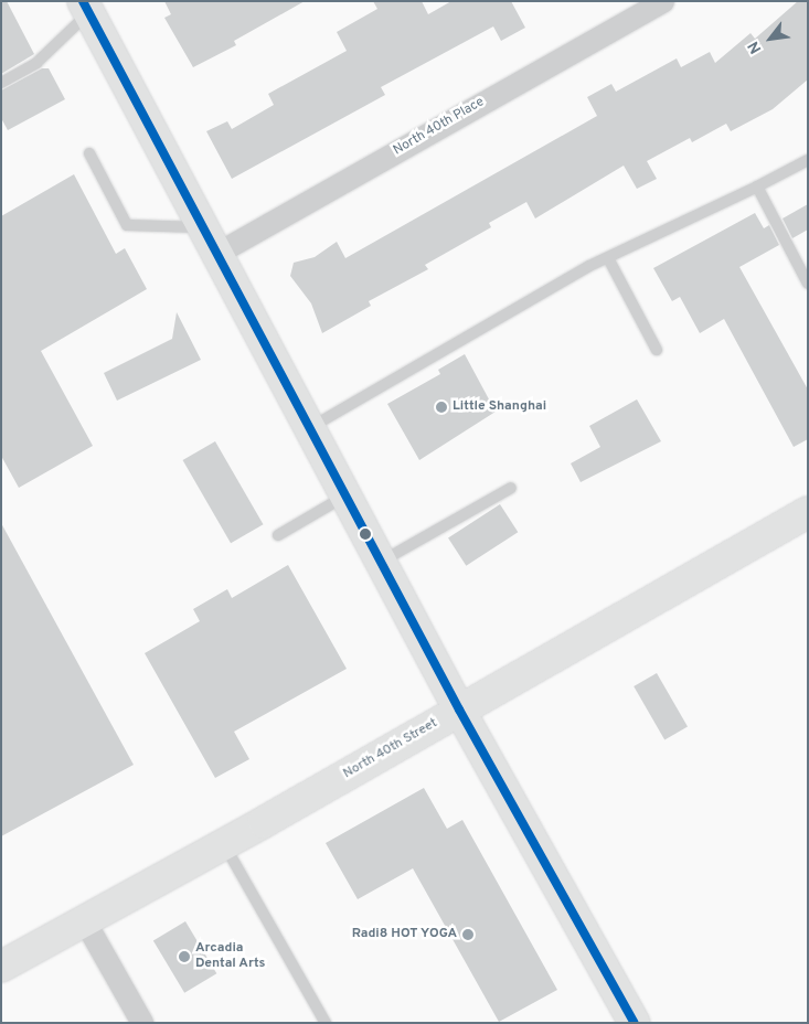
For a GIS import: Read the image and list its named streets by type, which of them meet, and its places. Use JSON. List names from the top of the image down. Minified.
{"streets":{"main road":["North 40th Street"],"street":["North 40th Place"]},"places":["Little Shanghai","Radi8 HOT YOGA","Arcadia Dental Arts"],"north":"bottom left"}
